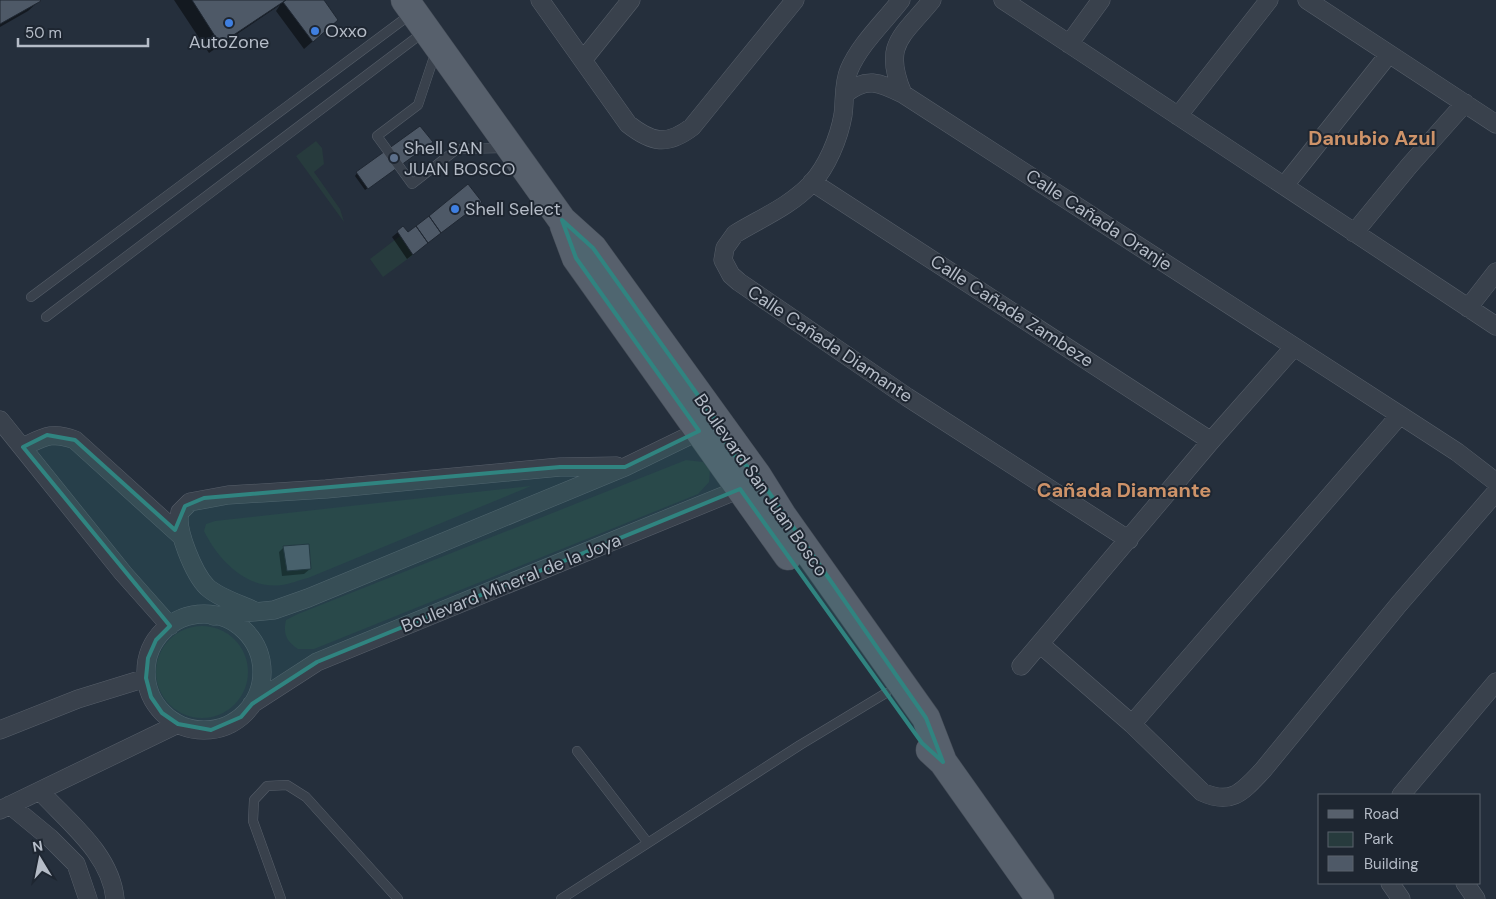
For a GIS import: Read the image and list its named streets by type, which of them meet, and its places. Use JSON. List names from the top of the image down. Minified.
{"streets":{"main road":["Boulevard San Juan Bosco"],"street":["Calle Cañada Oranje","Calle Cañada Zambeze","Calle Cañada Diamante","Boulevard Mineral de la Joya"]},"crossings":[["Calle Cañada Oranje","Calle Cañada Diamante"],["Calle Cañada Zambeze","Calle Cañada Diamante"],["Boulevard San Juan Bosco","Boulevard Mineral de la Joya"]],"districts":["Danubio Azul","Cañada Diamante"],"places":["AutoZone","Oxxo","Shell SAN JUAN BOSCO","Shell Select"],"legend":["Road","Park","Building"],"scale_bar":"50 m","north":"top"}
